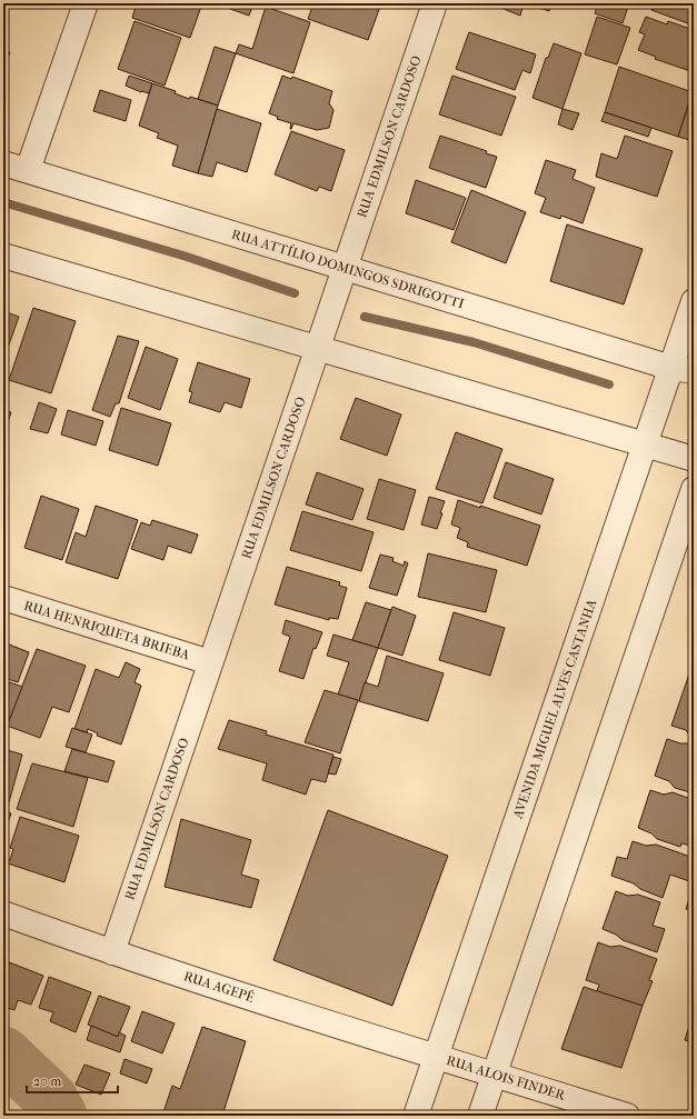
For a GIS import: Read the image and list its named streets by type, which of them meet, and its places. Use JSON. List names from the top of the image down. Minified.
{"streets":{"street":["RUA EDMILSON CARDOSO","RUA ATTÍLIO DOMINGOS SDRIGOTTI","RUA HENRIQUETA BRIEBA","AVENIDA MIGUEL ALVES CASTANHA","RUA AGEPÊ","RUA ALOIS FINDER"]},"crossings":[["RUA EDMILSON CARDOSO","RUA ATTÍLIO DOMINGOS SDRIGOTTI"],["RUA EDMILSON CARDOSO","RUA HENRIQUETA BRIEBA"],["RUA EDMILSON CARDOSO","RUA AGEPÊ"],["RUA ATTÍLIO DOMINGOS SDRIGOTTI","AVENIDA MIGUEL ALVES CASTANHA"],["AVENIDA MIGUEL ALVES CASTANHA","RUA AGEPÊ"],["AVENIDA MIGUEL ALVES CASTANHA","RUA ALOIS FINDER"],["RUA AGEPÊ","RUA ALOIS FINDER"]],"scale_bar":"20 m"}
